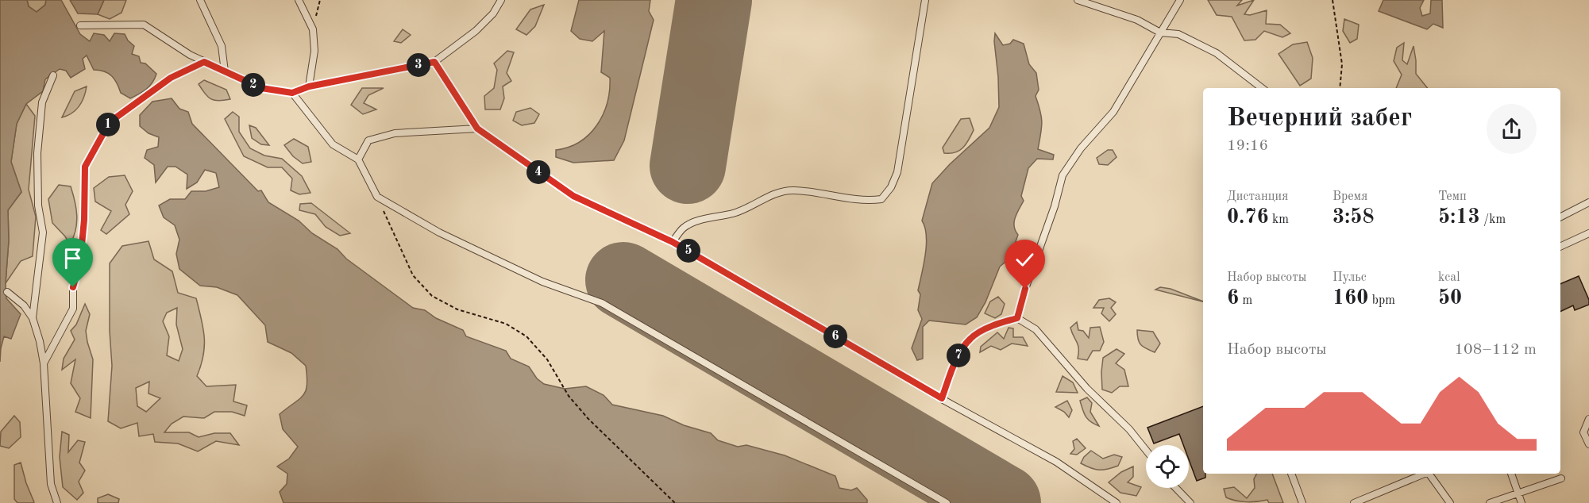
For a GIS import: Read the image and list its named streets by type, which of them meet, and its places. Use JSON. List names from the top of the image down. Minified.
{"page":{"pins":["3","2","1","4","5","6","7"],"heading":["Вечерний забег","19:16"],"stats":[["Дистанция","0.76 km"],["Время","3:58"],["Темп","5:13 /km"],["Набор высоты","6 m"],["Пульс","160 bpm"],["kcal","50"]],"chart":["Набор высоты","108–112 m"]}}
